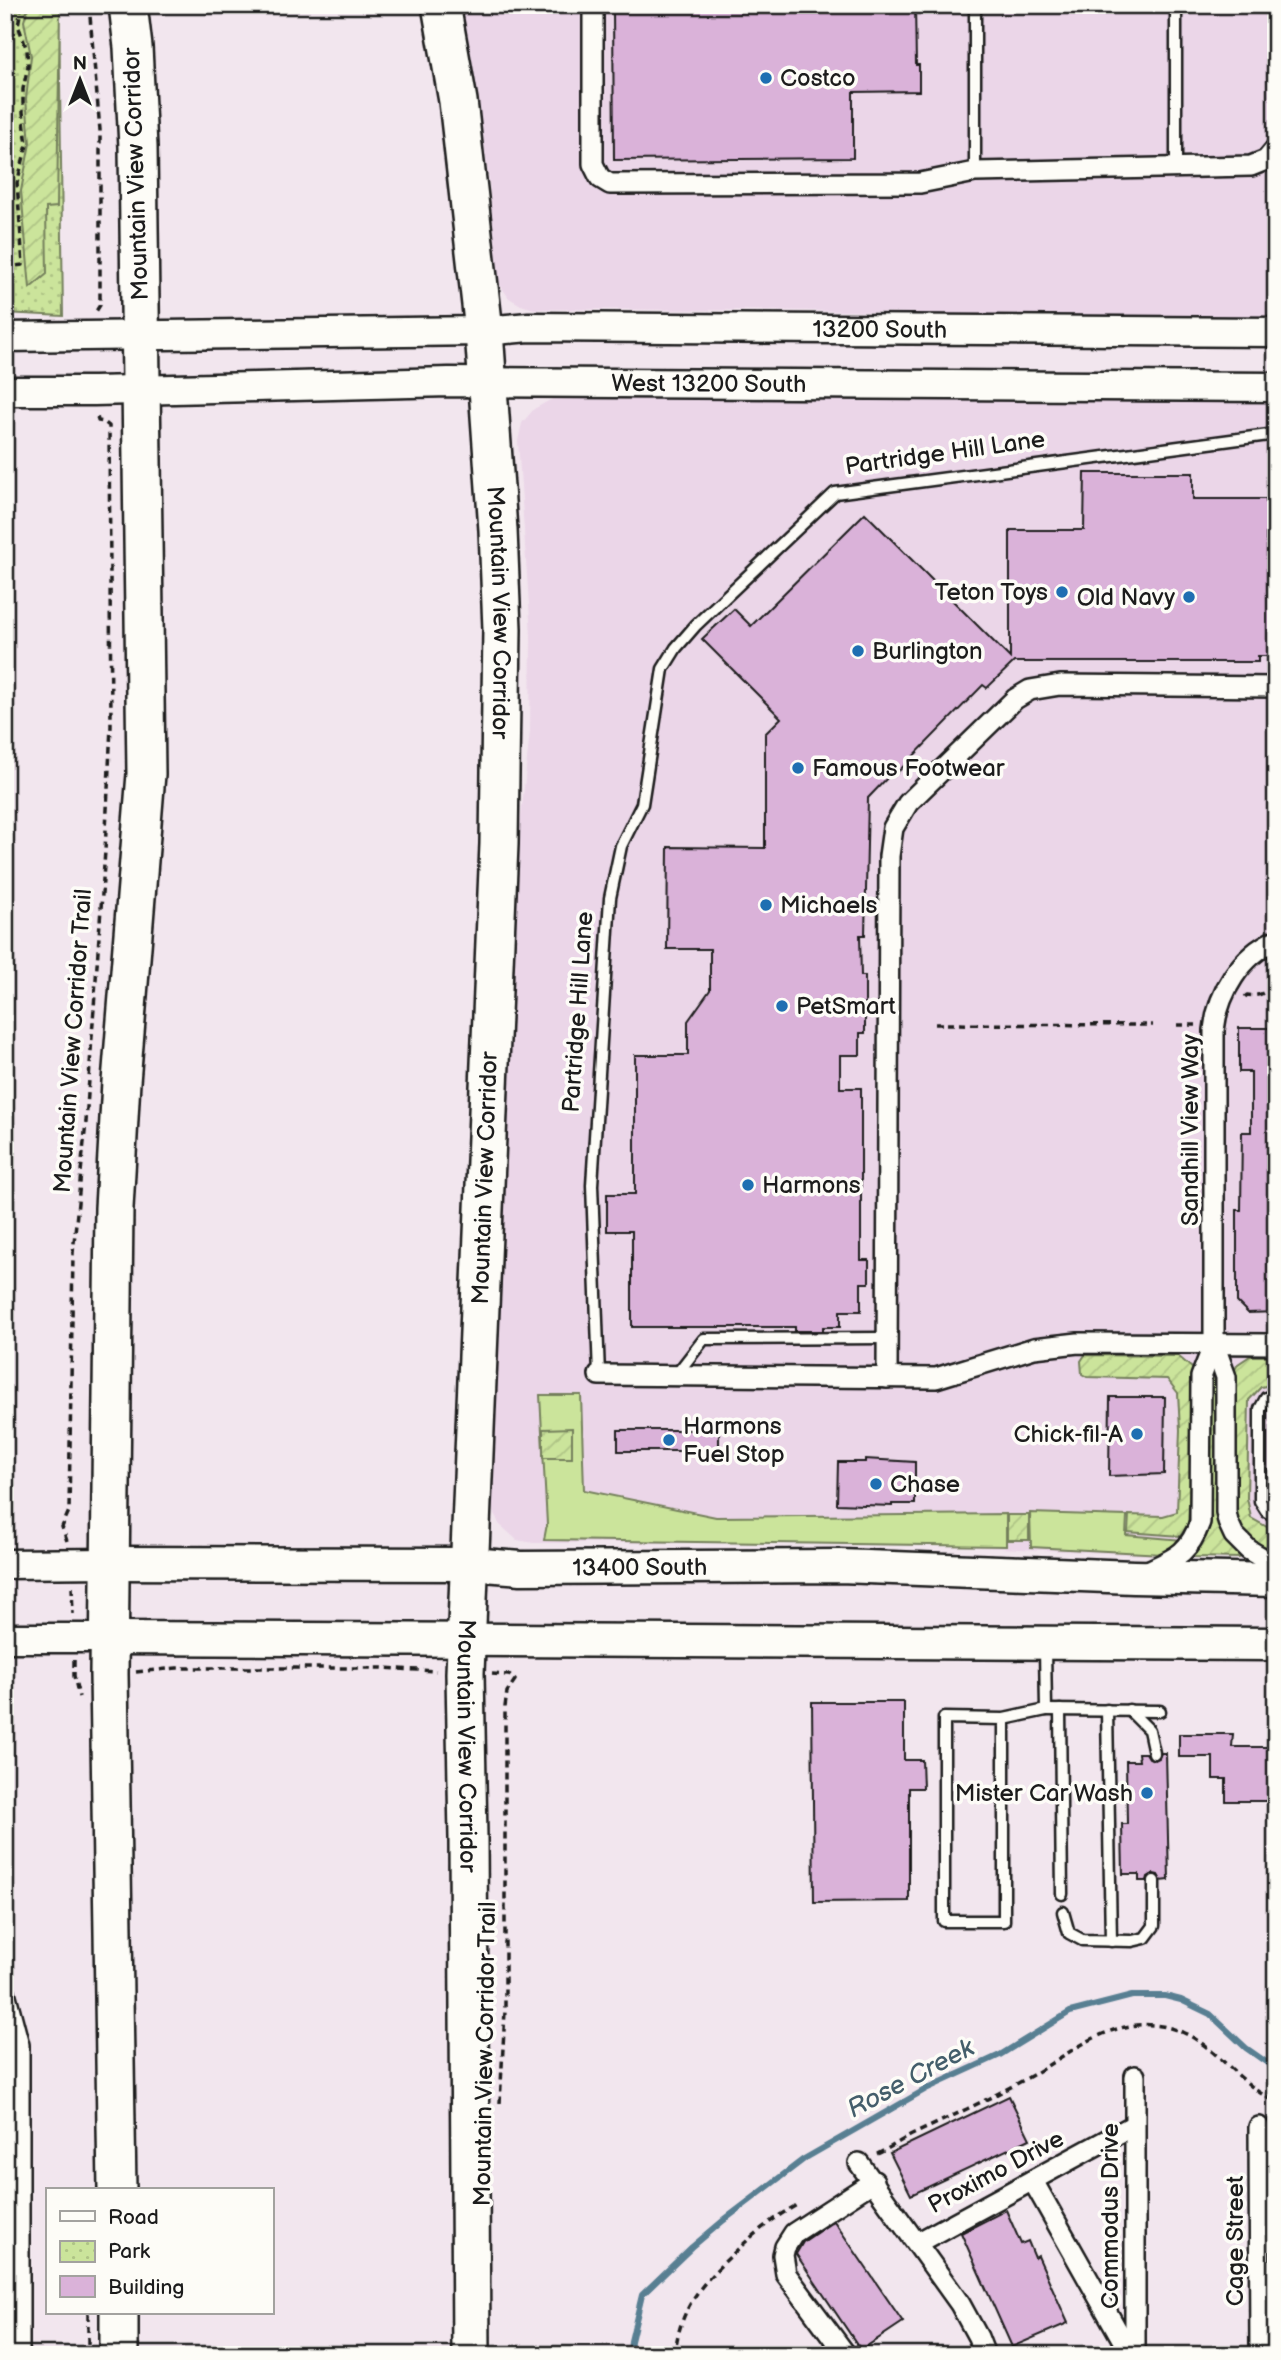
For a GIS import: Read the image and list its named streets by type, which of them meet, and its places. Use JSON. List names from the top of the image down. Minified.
{"streets":{"highway":["Mountain View Corridor"],"main road":["13400 South"],"street":["13200 South","West 13200 South","Partridge Hill Lane","Sandhill View Way","Proximo Drive","Commodus Drive","Cage Street"],"path":["Mountain View Corridor Trail"]},"crossings":[["Mountain View Corridor","13200 South"],["Mountain View Corridor","West 13200 South"],["Mountain View Corridor","13400 South"],["Partridge Hill Lane","Sandhill View Way"],["Mountain View Corridor Trail","13400 South"],["Sandhill View Way","13400 South"],["Proximo Drive","Commodus Drive"]],"water":["Rose Creek"],"places":["Costco","Teton Toys","Old Navy","Burlington","Famous Footwear","Michaels","PetSmart","Harmons","Chick-fil-A","Harmons Fuel Stop","Chase","Mister Car Wash"],"legend":["Road","Park","Building"],"north":"top"}
